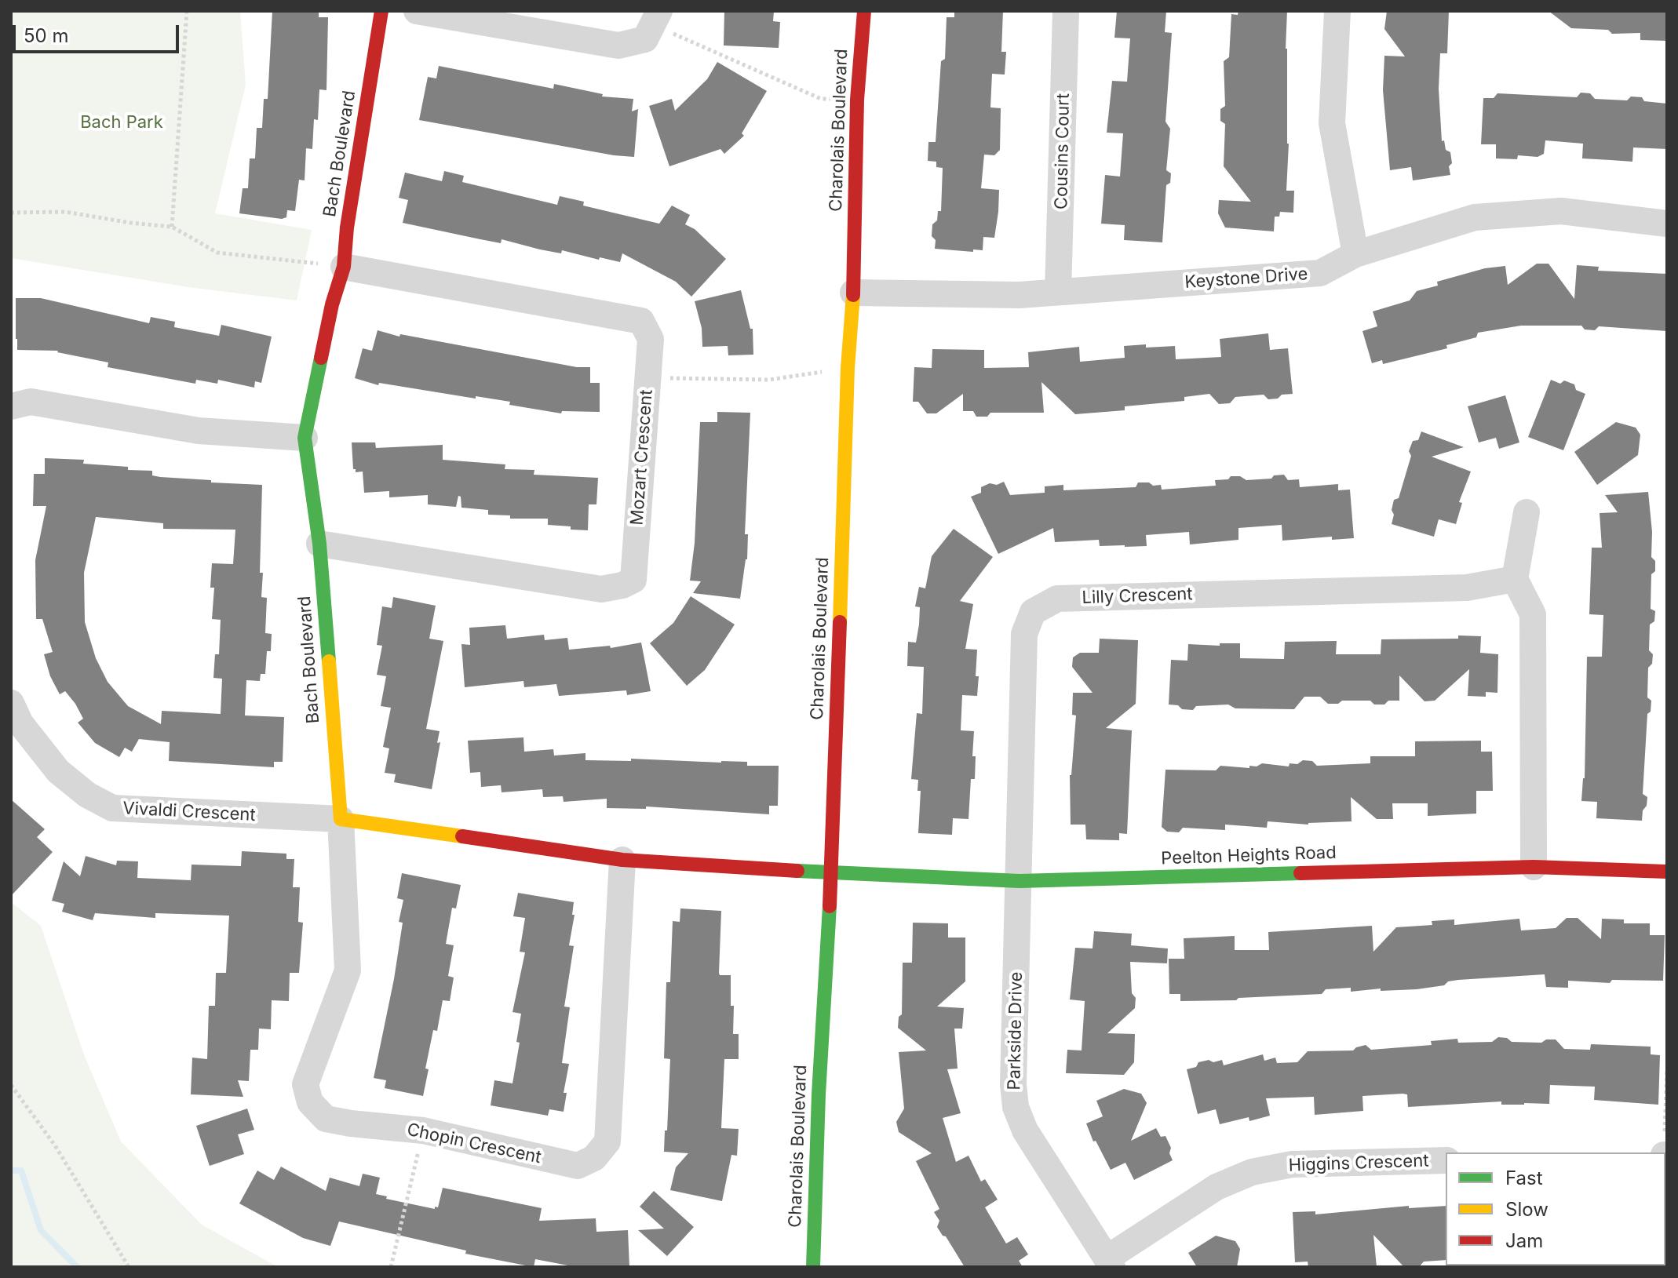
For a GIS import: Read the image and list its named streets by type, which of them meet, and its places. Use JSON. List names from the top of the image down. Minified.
{"streets":{"street":["Charolais Boulevard","Cousins Court","Bach Boulevard","Keystone Drive","Mozart Crescent","Lilly Crescent","Vivaldi Crescent","Peelton Heights Road","Parkside Drive","Chopin Crescent","Higgins Crescent"]},"crossings":[["Charolais Boulevard","Keystone Drive"],["Charolais Boulevard","Peelton Heights Road"],["Cousins Court","Keystone Drive"],["Bach Boulevard","Mozart Crescent"],["Bach Boulevard","Vivaldi Crescent"],["Bach Boulevard","Chopin Crescent"],["Lilly Crescent","Peelton Heights Road"],["Lilly Crescent","Parkside Drive"],["Vivaldi Crescent","Chopin Crescent"],["Peelton Heights Road","Parkside Drive"],["Parkside Drive","Higgins Crescent"]],"parks":["Bach Park"],"legend":["Fast","Slow","Jam"],"scale_bar":"50 m"}
